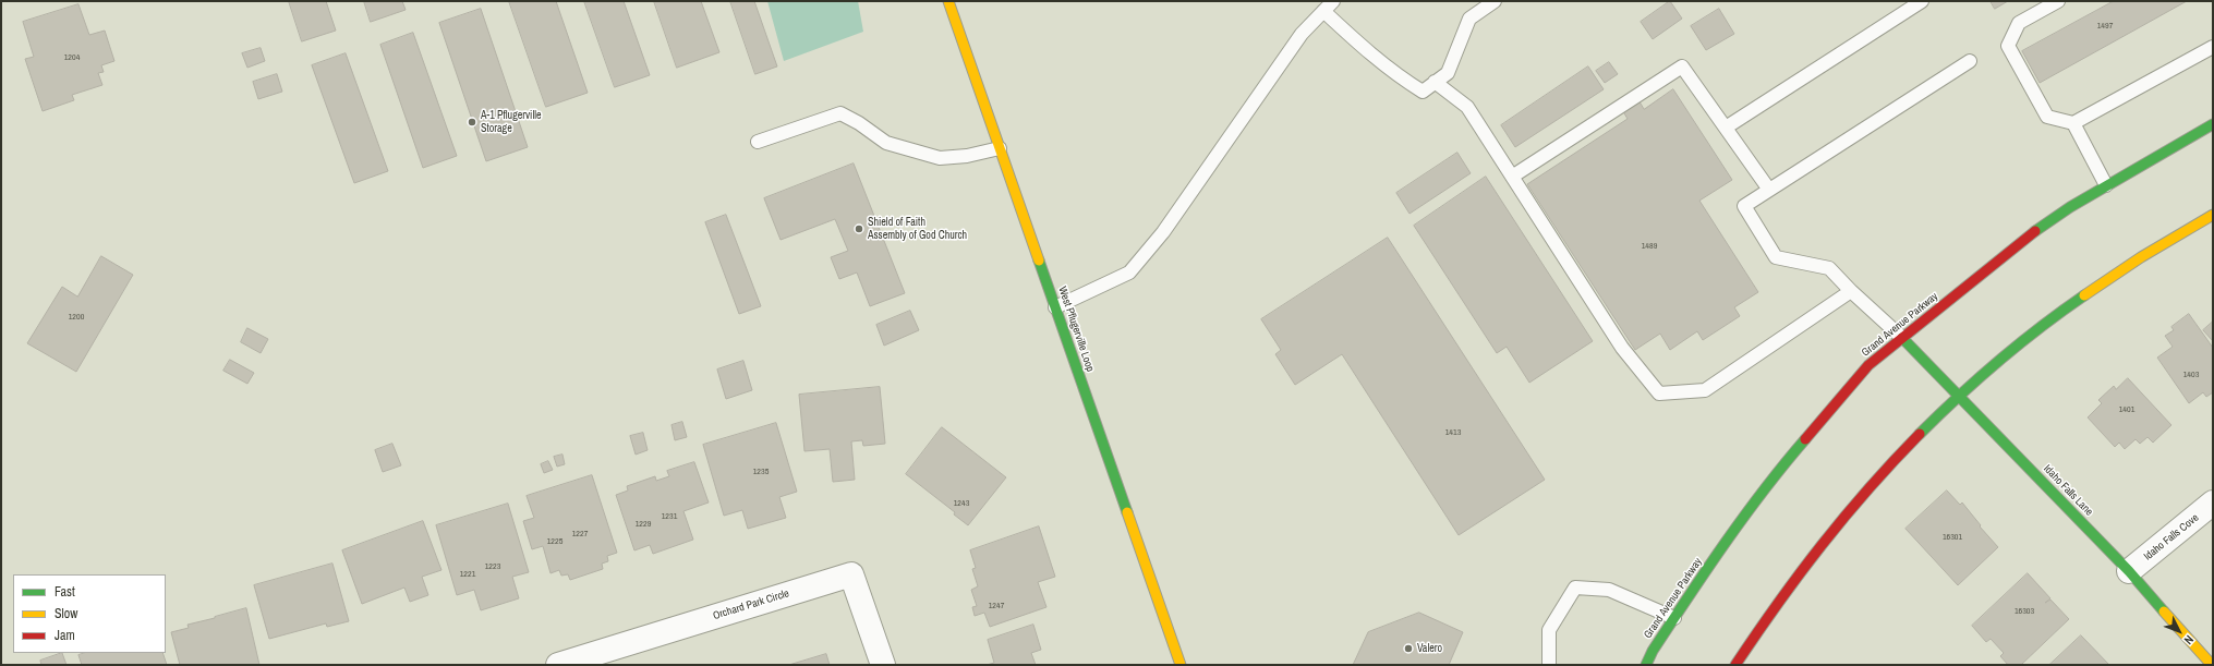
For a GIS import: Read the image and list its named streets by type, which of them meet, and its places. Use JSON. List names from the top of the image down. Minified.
{"streets":{"main road":["Grand Avenue Parkway","West Pflugerville Loop","Idaho Falls Lane"],"street":["Idaho Falls Cove","Orchard Park Circle"]},"crossings":[["Grand Avenue Parkway","Idaho Falls Lane"],["Idaho Falls Lane","Idaho Falls Cove"]],"places":["A-1 Pflugerville Storage","Shield of Faith Assembly of God Church","Valero"],"house_numbers":["1497","1204","1489","1200","1403","1401","1413","1235","1243","1231","1229","1227","16301","1225","1223","1221","1247","16303"],"legend":["Fast","Slow","Jam"],"north":"bottom right"}
